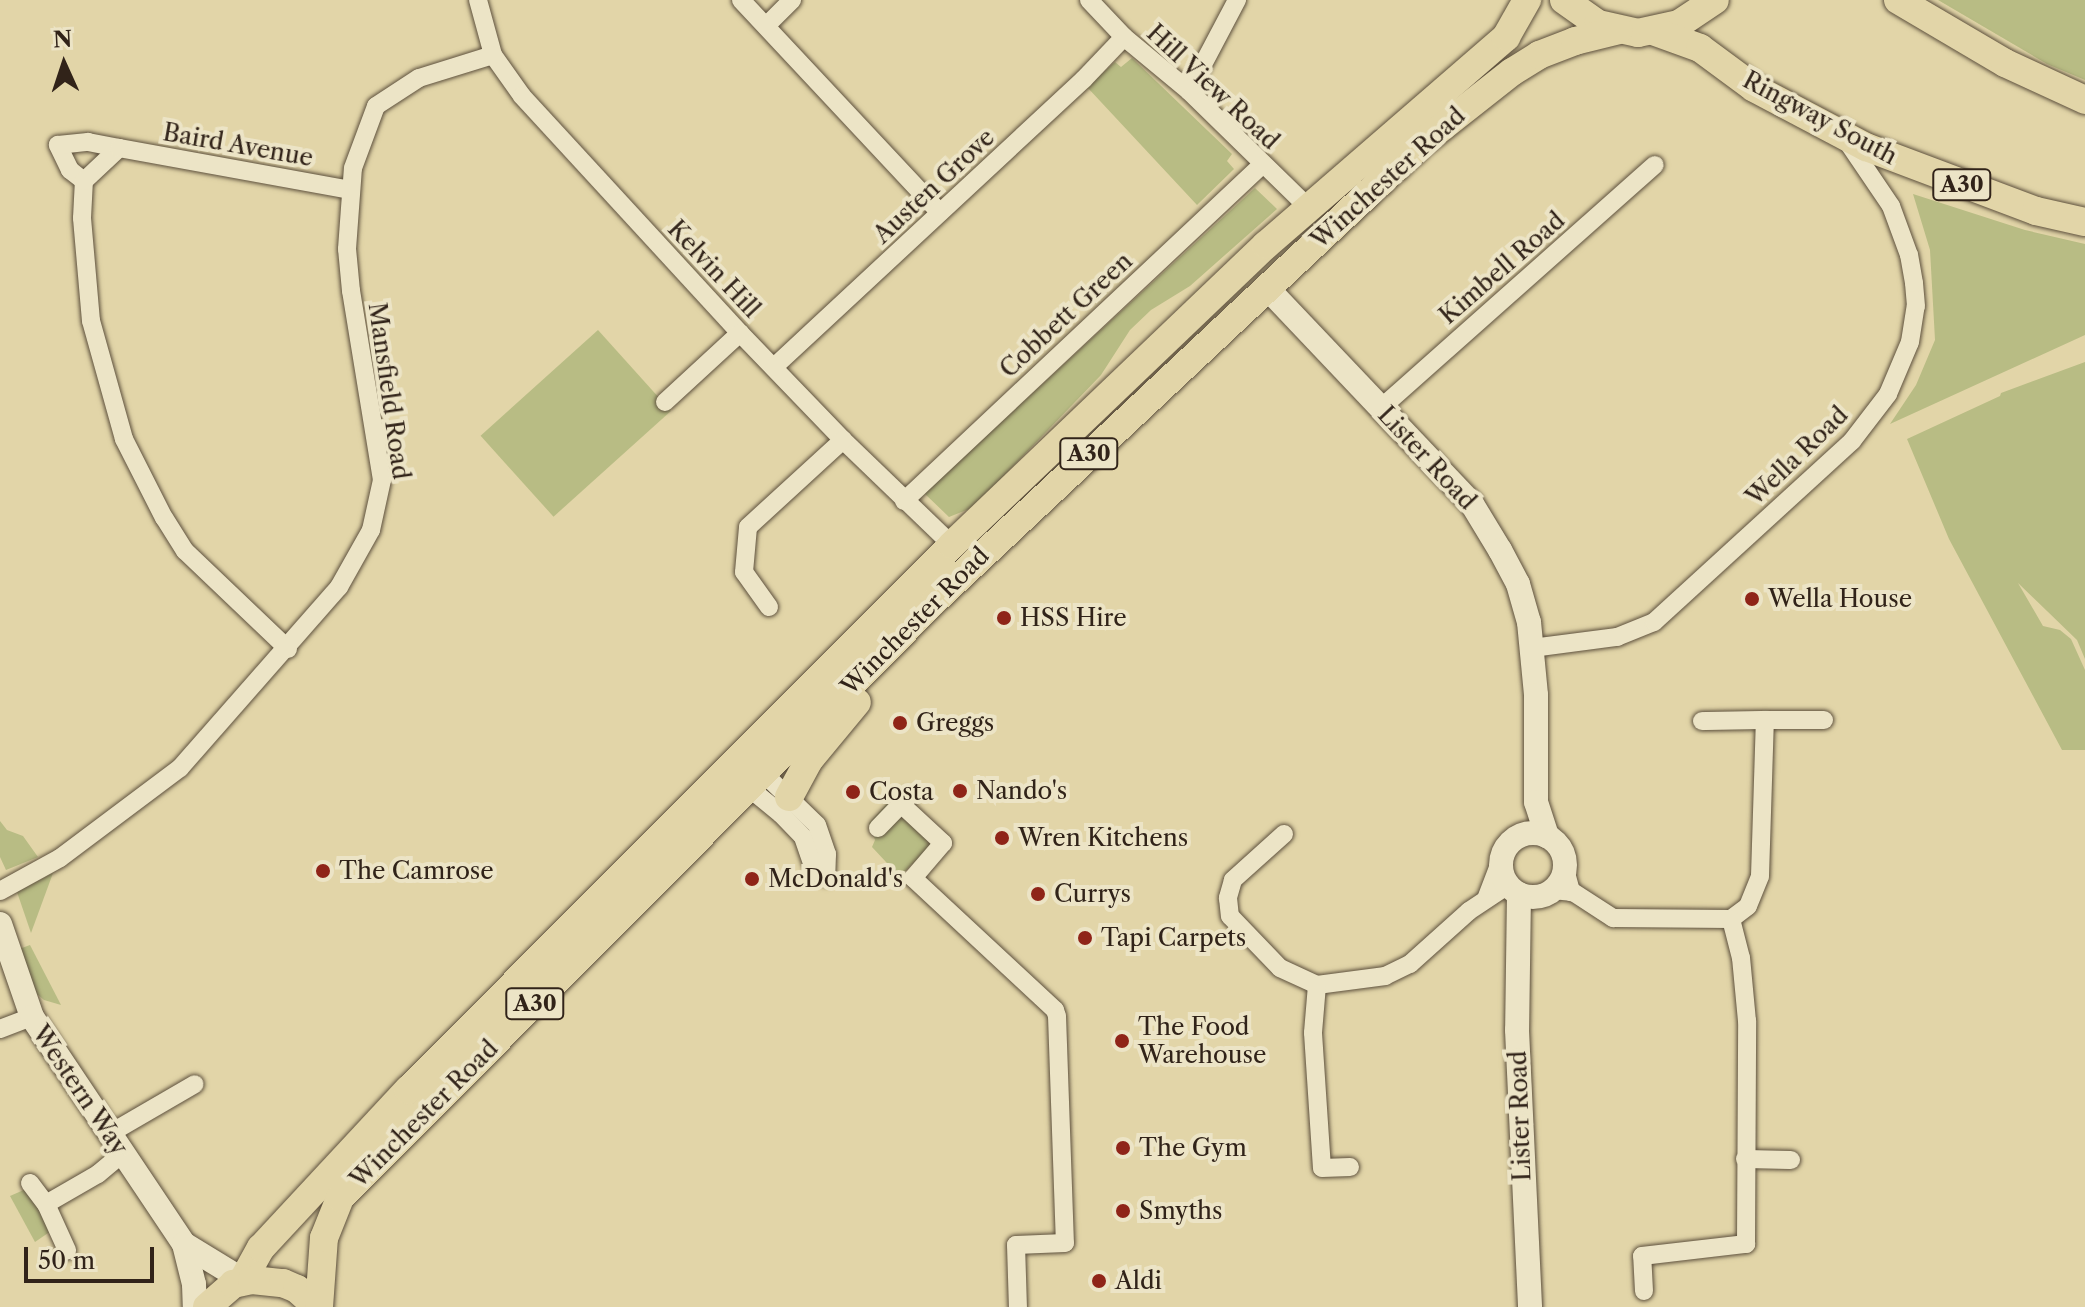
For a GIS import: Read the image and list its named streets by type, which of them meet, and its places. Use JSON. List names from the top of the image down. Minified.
{"streets":{"main road":["Ringway South","Winchester Road","A30"],"street":["Hill View Road","Baird Avenue","Austen Grove","Kimbell Road","Kelvin Hill","Cobbett Green","Mansfield Road","Wella Road","Lister Road","Western Way"]},"crossings":[["Hill View Road","Winchester Road"],["Hill View Road","Austen Grove"],["Hill View Road","Cobbett Green"],["Ringway South","Wella Road"],["Baird Avenue","Mansfield Road"],["Winchester Road","A30"],["Winchester Road","Kelvin Hill"],["Winchester Road","Lister Road"],["Winchester Road","Western Way"],["A30","Western Way"],["Austen Grove","Kelvin Hill"],["Kimbell Road","Lister Road"],["Kelvin Hill","Cobbett Green"],["Kelvin Hill","Mansfield Road"],["Wella Road","Lister Road"]],"places":["Wella House","HSS Hire","Greggs","Nando's","Costa","Wren Kitchens","The Camrose","McDonald's","Currys","Tapi Carpets","The Food Warehouse","The Gym","Smyths","Aldi"],"scale_bar":"50 m","north":"top"}
